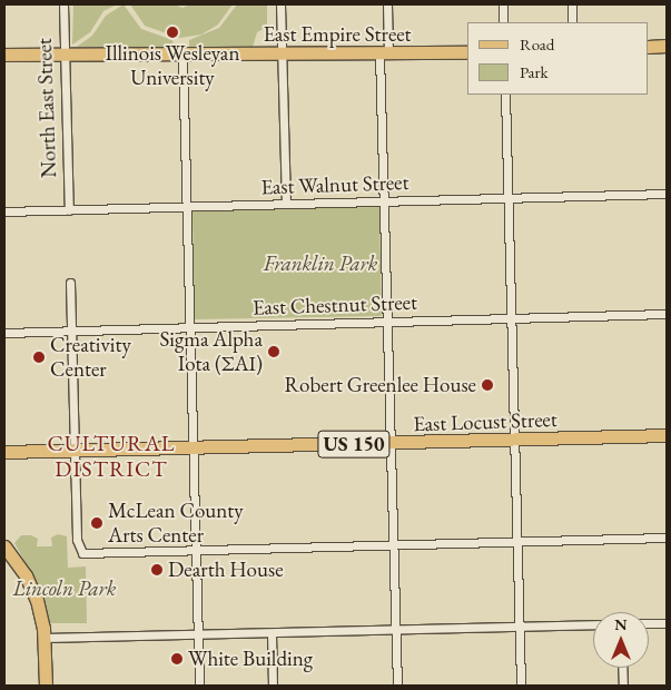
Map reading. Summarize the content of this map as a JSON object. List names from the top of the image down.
{
  "streets": {
    "main road": ["East Empire Street", "East Locust Street", "US 150"],
    "street": ["North East Street", "East Walnut Street", "East Chestnut Street"]
  },
  "crossings": [
    ["East Empire Street", "North East Street"],
    ["North East Street", "East Walnut Street"]
  ],
  "districts": ["CULTURAL DISTRICT"],
  "parks": ["Franklin Park", "Lincoln Park"],
  "places": [
    "Illinois Wesleyan University",
    "Sigma Alpha Iota (ΣΑΙ)",
    "Creativity Center",
    "Robert Greenlee House",
    "McLean County Arts Center",
    "Dearth House",
    "White Building"
  ],
  "legend": ["Road", "Park"],
  "north": "top"
}
